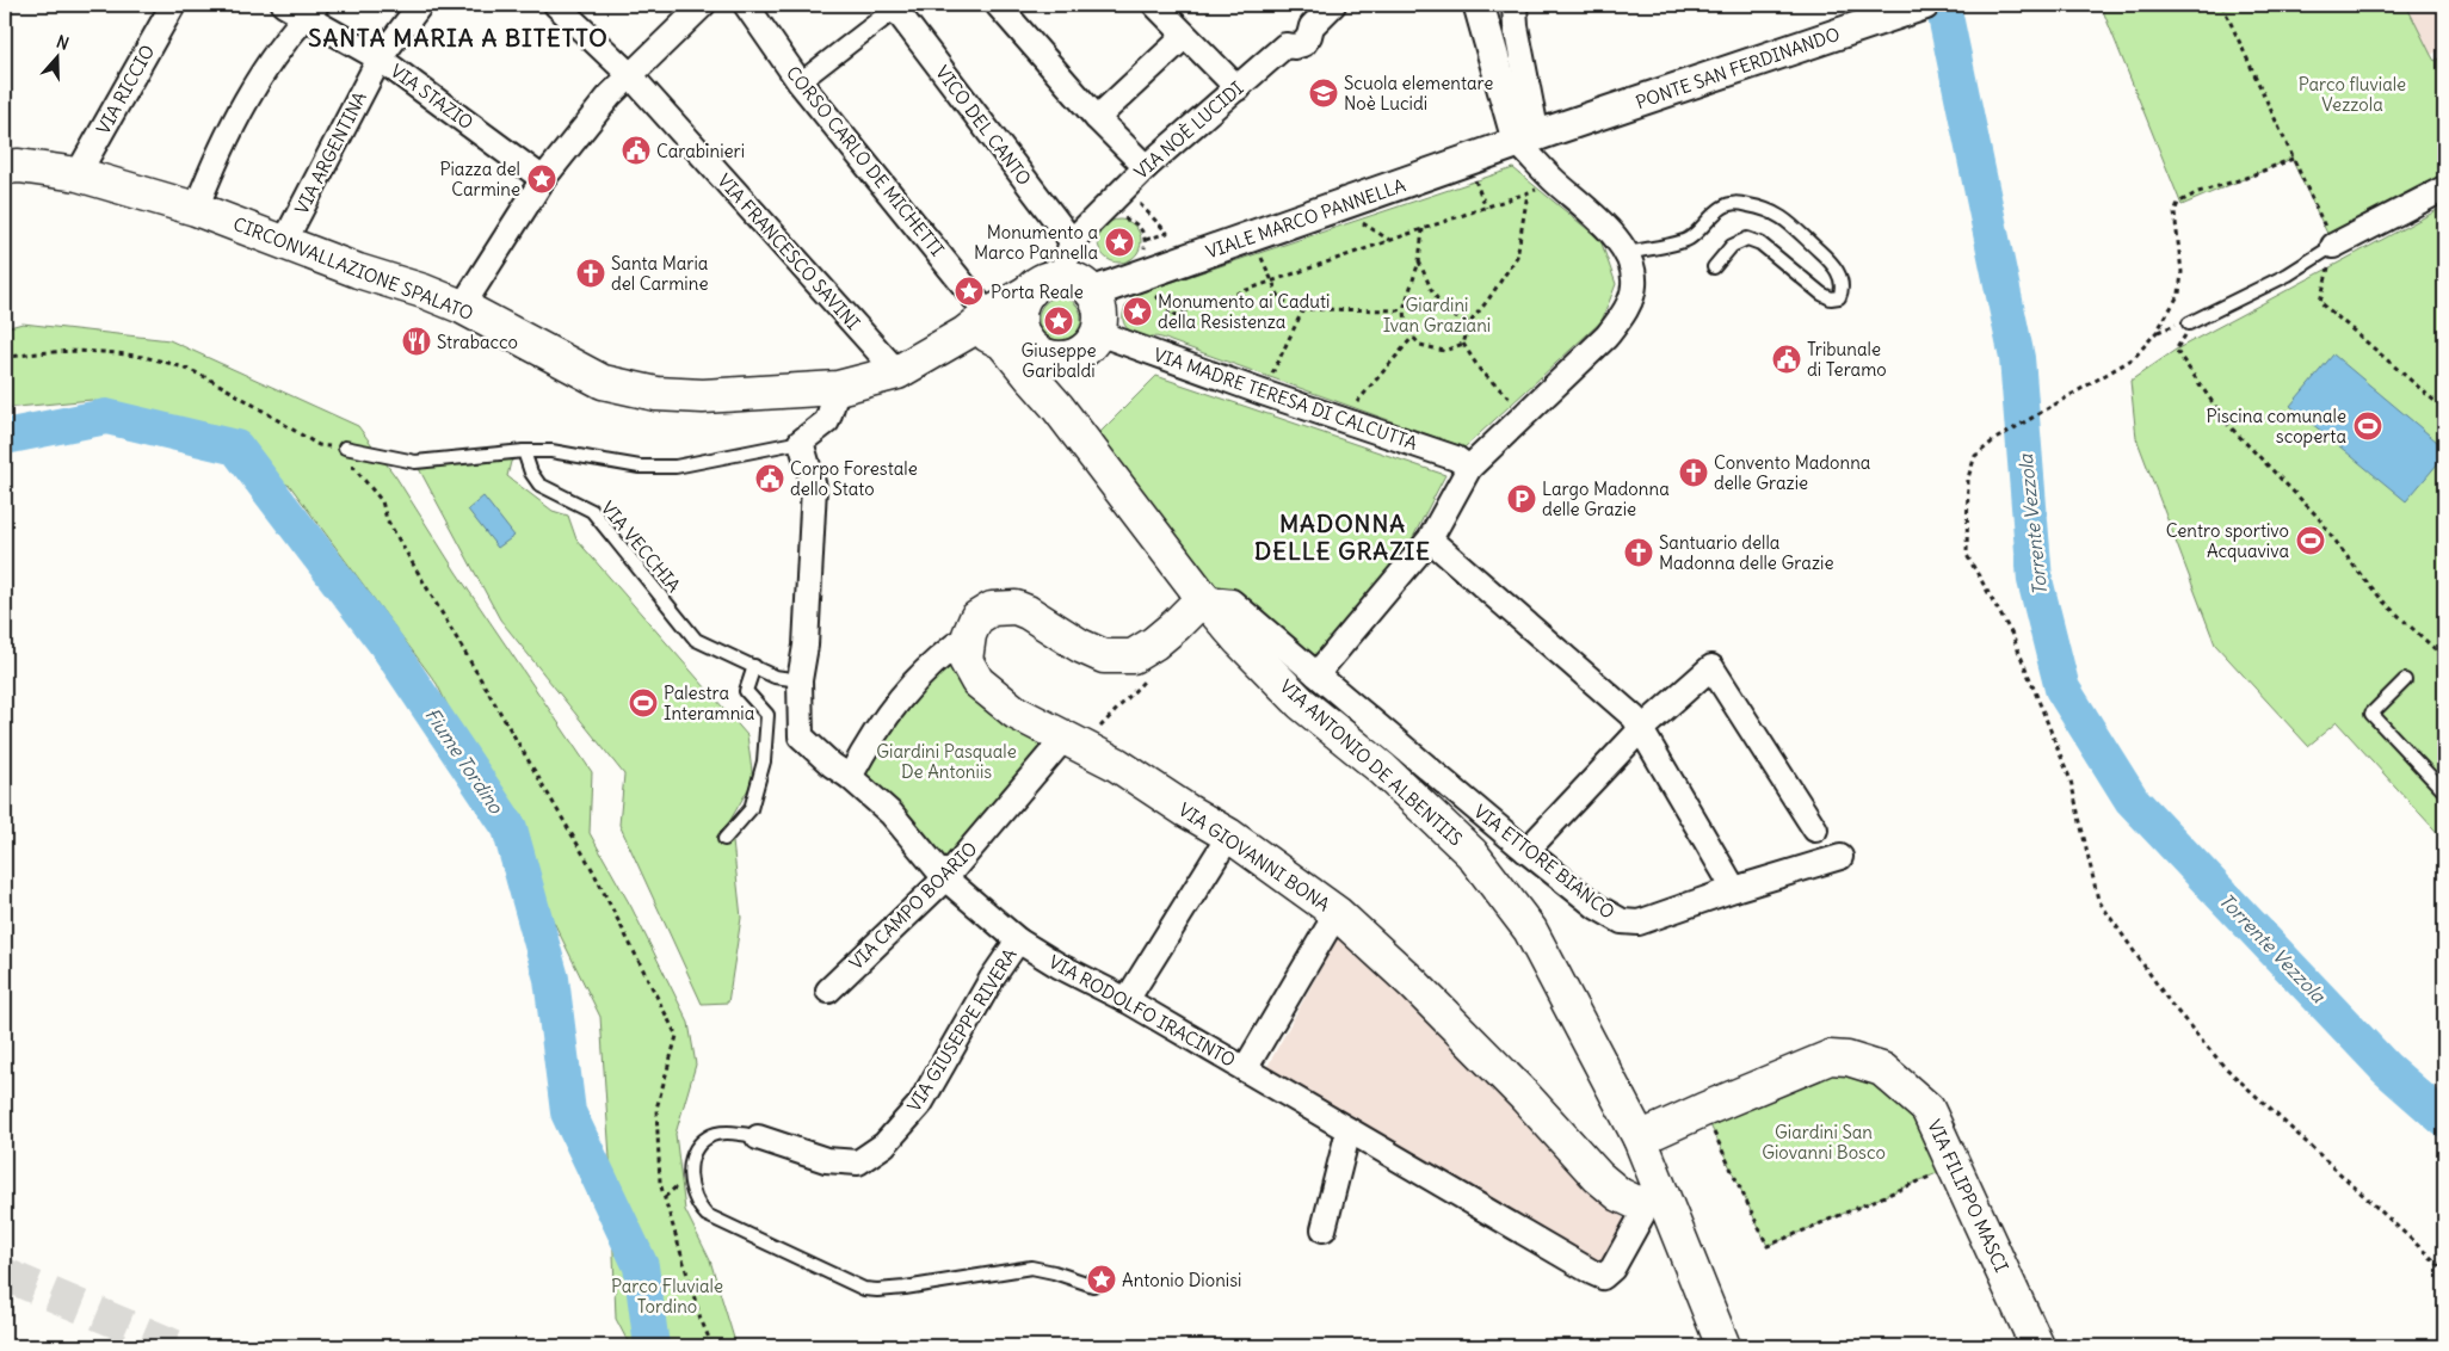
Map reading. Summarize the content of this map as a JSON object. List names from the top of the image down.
{
  "streets": {
    "main road": [
      "CIRCONVALLAZIONE SPALATO",
      "VIA ANTONIO DE ALBENTIIS",
      "VIA GIOVANNI BONA",
      "VIA FILIPPO MASCI"
    ],
    "street": [
      "PONTE SAN FERDINANDO",
      "VIA RICCIO",
      "VIA STAZIO",
      "VICO DEL CANTO",
      "VIA NOÈ LUCIDI",
      "VIA ARGENTINA",
      "CORSO CARLO DE MICHETTI",
      "VIALE MARCO PANNELLA",
      "VIA FRANCESCO SAVINI",
      "VIA MADRE TERESA DI CALCUTTA",
      "VIA ETTORE BIANCO",
      "VIA CAMPO BOARIO",
      "VIA RODOLFO IRACINTO",
      "VIA GIUSEPPE RIVERA"
    ],
    "lane": ["VIA VECCHIA"]
  },
  "crossings": [
    ["PONTE SAN FERDINANDO", "VIALE MARCO PANNELLA"],
    ["VIA RICCIO", "CIRCONVALLAZIONE SPALATO"],
    ["VIA STAZIO", "VIA ARGENTINA"],
    ["VICO DEL CANTO", "VIA NOÈ LUCIDI"],
    ["VIA NOÈ LUCIDI", "VIALE MARCO PANNELLA"],
    ["VIA NOÈ LUCIDI", "CIRCONVALLAZIONE SPALATO"],
    ["VIA NOÈ LUCIDI", "VIA MADRE TERESA DI CALCUTTA"],
    ["VIA ARGENTINA", "CIRCONVALLAZIONE SPALATO"],
    ["CORSO CARLO DE MICHETTI", "CIRCONVALLAZIONE SPALATO"],
    ["CORSO CARLO DE MICHETTI", "VIA ANTONIO DE ALBENTIIS"],
    ["VIALE MARCO PANNELLA", "CIRCONVALLAZIONE SPALATO"],
    ["VIALE MARCO PANNELLA", "VIA MADRE TERESA DI CALCUTTA"],
    ["VIA FRANCESCO SAVINI", "CIRCONVALLAZIONE SPALATO"],
    ["CIRCONVALLAZIONE SPALATO", "VIA MADRE TERESA DI CALCUTTA"],
    ["CIRCONVALLAZIONE SPALATO", "VIA ANTONIO DE ALBENTIIS"],
    ["VIA VECCHIA", "VIA RODOLFO IRACINTO"],
    ["VIA ANTONIO DE ALBENTIIS", "VIA GIOVANNI BONA"],
    ["VIA ANTONIO DE ALBENTIIS", "VIA ETTORE BIANCO"],
    ["VIA ANTONIO DE ALBENTIIS", "VIA RODOLFO IRACINTO"],
    ["VIA ANTONIO DE ALBENTIIS", "VIA FILIPPO MASCI"],
    ["VIA GIOVANNI BONA", "VIA CAMPO BOARIO"],
    ["VIA GIOVANNI BONA", "VIA RODOLFO IRACINTO"],
    ["VIA CAMPO BOARIO", "VIA RODOLFO IRACINTO"],
    ["VIA RODOLFO IRACINTO", "VIA GIUSEPPE RIVERA"]
  ],
  "districts": ["SANTA MARIA A BITETTO", "MADONNA DELLE GRAZIE"],
  "water": ["Torrente Vezzola", "Fiume Tordino"],
  "parks": [
    "Parco fluviale Vezzola",
    "Giardini Ivan Graziani",
    "Giardini Pasquale De Antoniis",
    "Giardini San Giovanni Bosco",
    "Parco Fluviale Tordino"
  ],
  "places": {
    "school or university": ["Scuola elementare Noè Lucidi"],
    "public building": ["Carabinieri", "Tribunale di Teramo", "Corpo Forestale dello Stato"],
    "place": [
      "Piazza del Carmine",
      "Monumento a Marco Pannella",
      "Porta Reale",
      "Monumento ai Caduti della Resistenza",
      "Giuseppe Garibaldi",
      "Antonio Dionisi"
    ],
    "church": ["Santa Maria del Carmine", "Convento Madonna delle Grazie", "Santuario della Madonna delle Grazie"],
    "restaurant": ["Strabacco"],
    "sports": ["Piscina comunale scoperta", "Centro sportivo Acquaviva", "Palestra Interamnia"],
    "parking": ["Largo Madonna delle Grazie"]
  },
  "north": "top"
}
